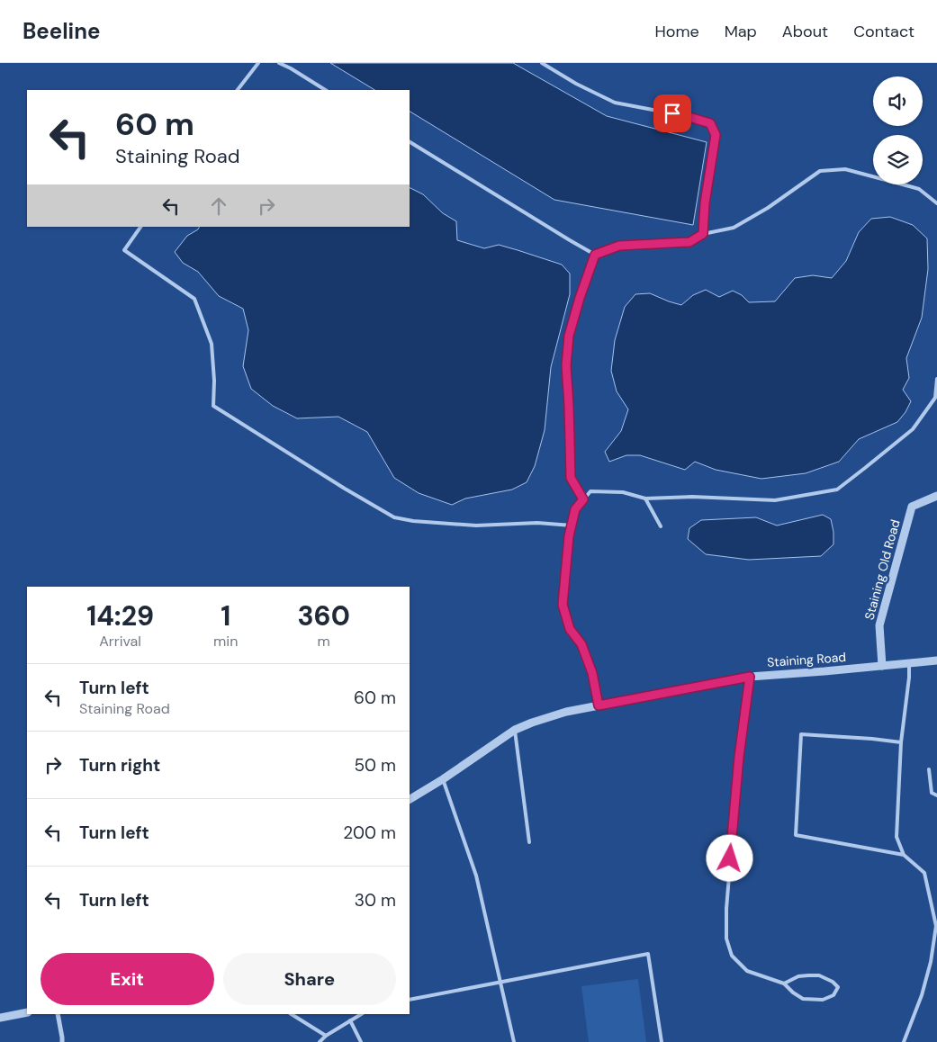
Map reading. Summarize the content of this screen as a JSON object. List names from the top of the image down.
{
  "streets": {
    "street": ["Staining Old Road", "Staining Road"]
  },
  "crossings": [
    ["Staining Old Road", "Staining Road"]
  ],
  "page": {
    "header": "Beeline",
    "nav": [
      "Home",
      "Map",
      "About",
      "Contact"
    ],
    "turn": ["60 m", "Staining Road"],
    "eta": [
      "14:29",
      "Arrival",
      "1",
      "min",
      "360",
      "m"
    ],
    "list": [
      {
        "name": "Turn left",
        "note": "Staining Road",
        "value": "60 m"
      },
      {
        "name": "Turn right",
        "value": "50 m"
      },
      {
        "name": "Turn left",
        "value": "200 m"
      },
      {
        "name": "Turn left",
        "value": "30 m"
      }
    ],
    "buttons": ["Exit", "Share"]
  }
}
